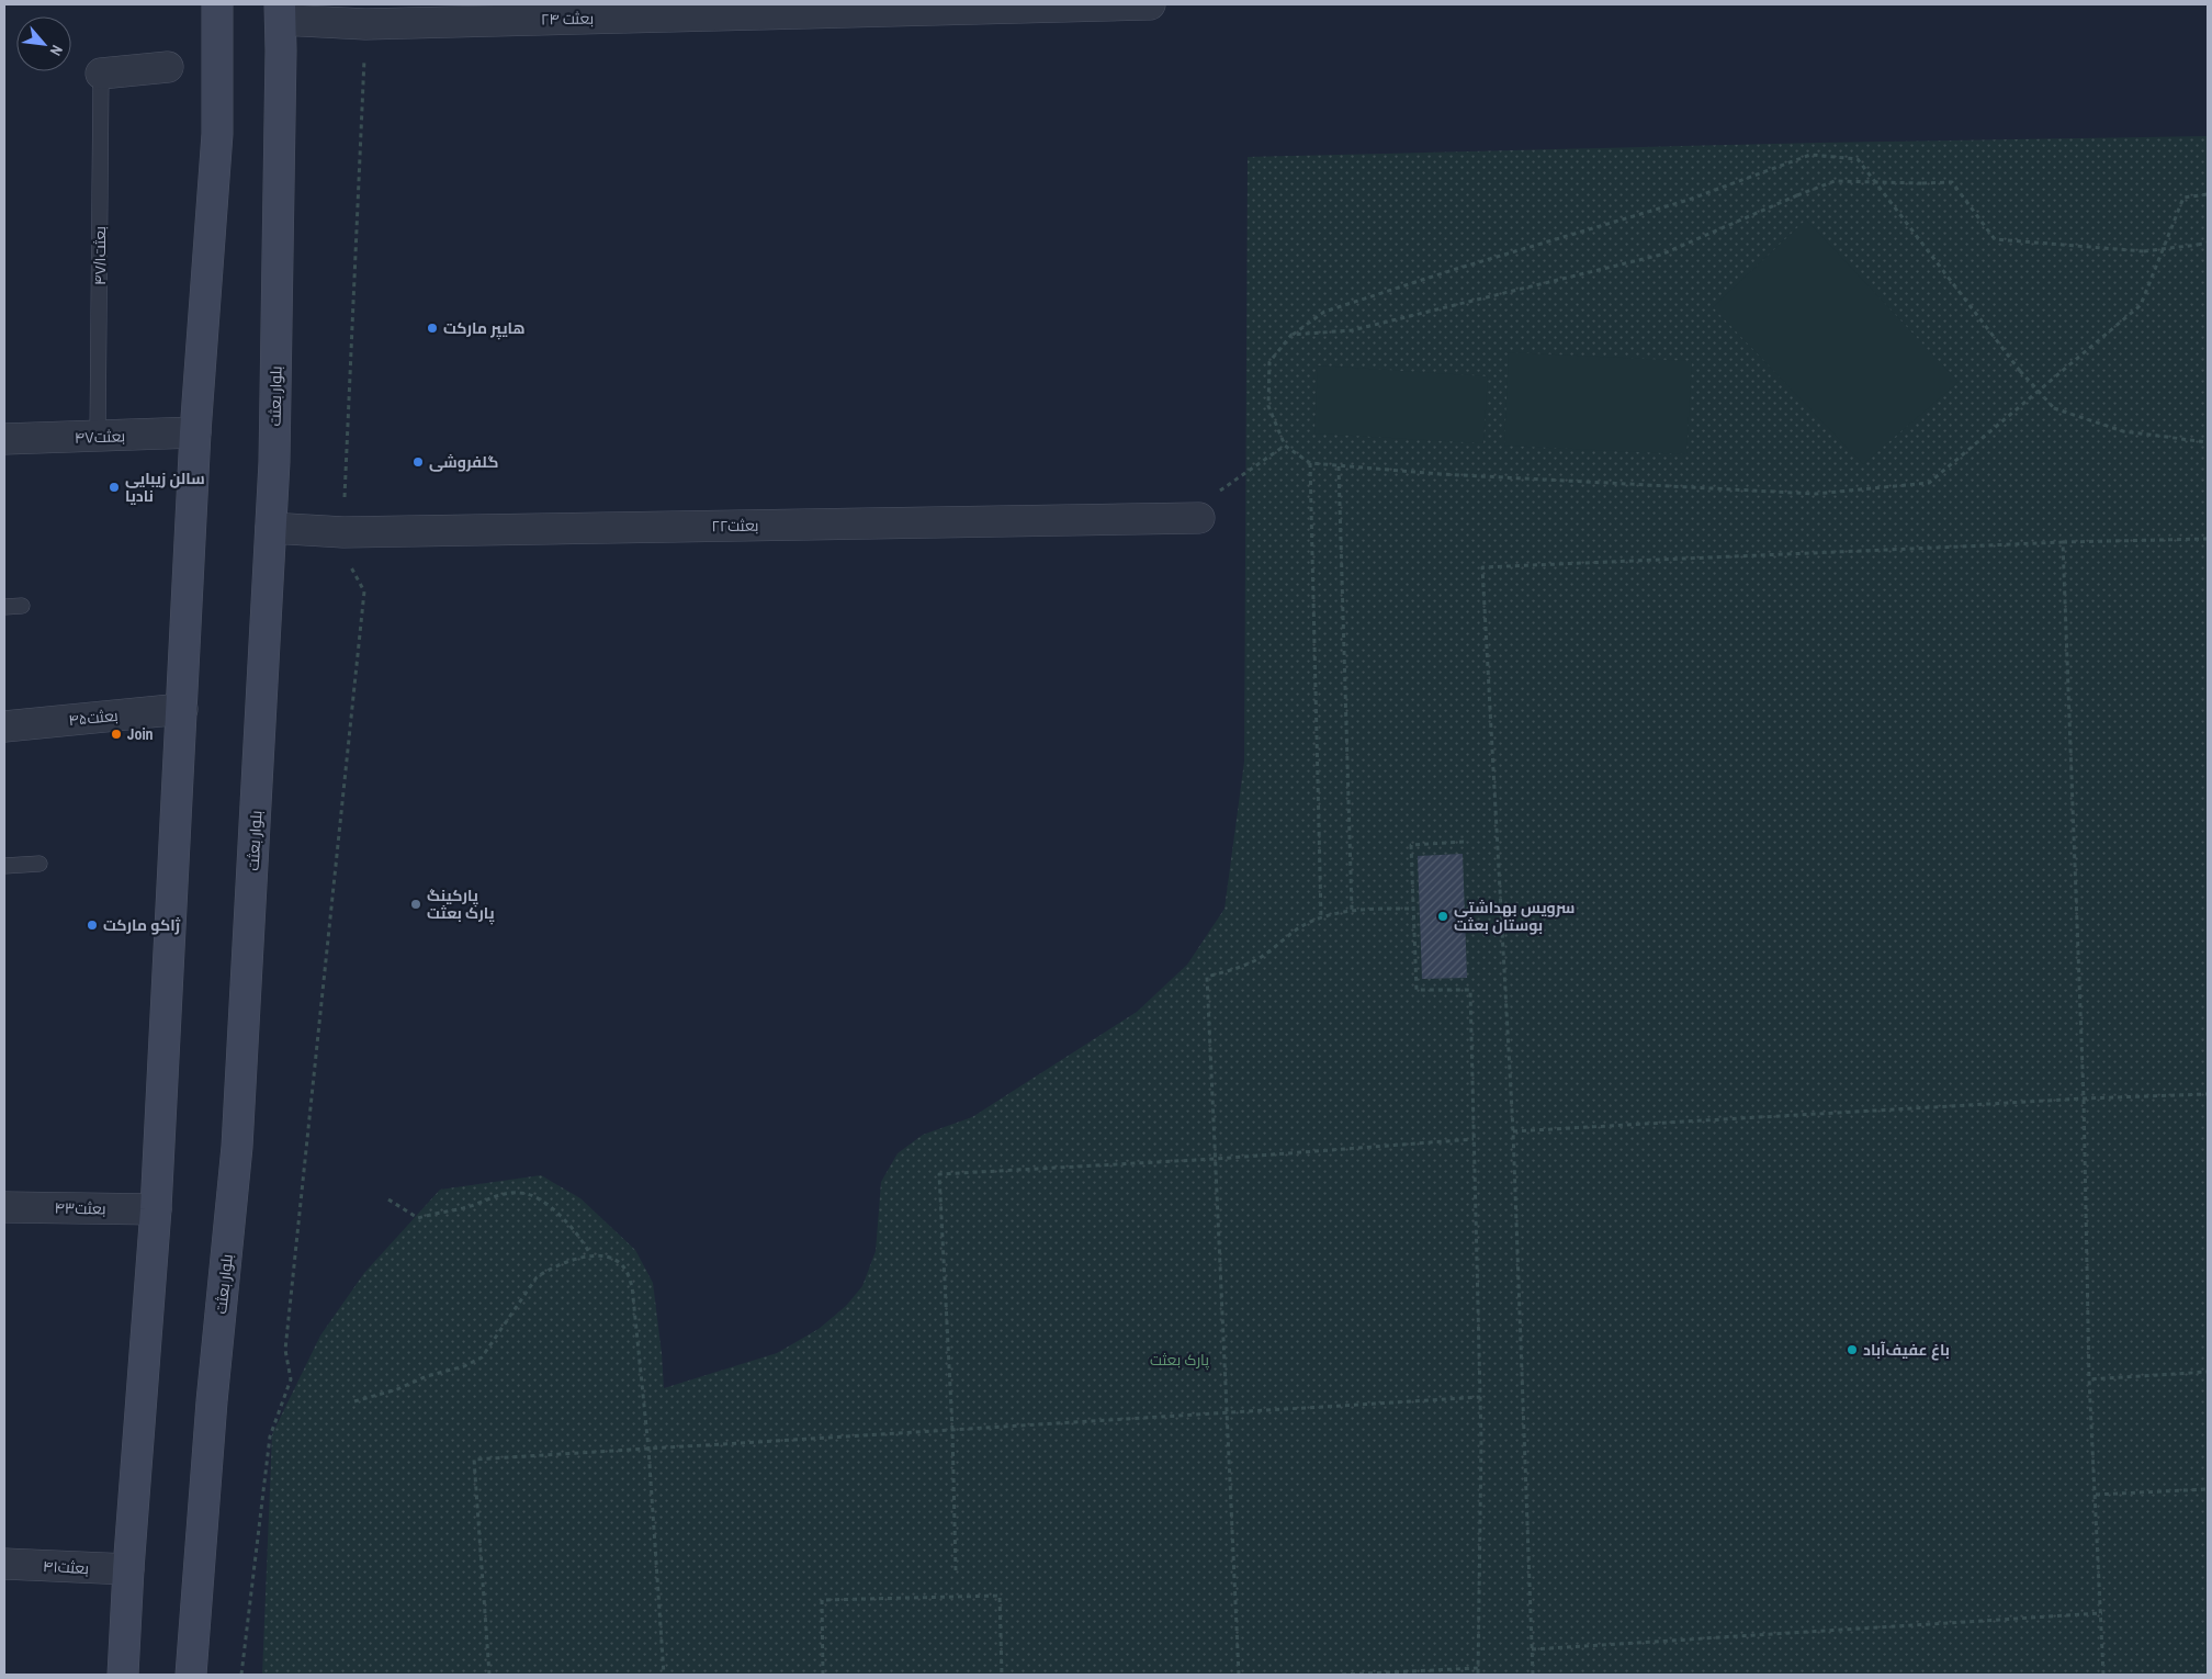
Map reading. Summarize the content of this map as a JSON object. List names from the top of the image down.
{
  "streets": {
    "main road": ["بلوار بعثت"],
    "street": [
      "بعثت ۲۴",
      "بعثت۴۷",
      "بعثت۲۲",
      "بعثت۴۵",
      "بعثت۴۳",
      "بعثت۴۱"
    ],
    "lane": ["بعثت۴۷/۱"]
  },
  "crossings": [
    ["بعثت ۲۴", "بلوار بعثت"],
    ["بعثت۴۷/۱", "بعثت۴۷"],
    ["بلوار بعثت", "بعثت۲۲"]
  ],
  "parks": ["پارک بعثت"],
  "places": [
    "هایپر مارکت",
    "گلفروشی",
    "سالن زیبایی نادیا",
    "Join",
    "پارکینگ پارک بعثت",
    "سرویس بهداشتی بوستان بعثت",
    "ژاکو مارکت",
    "باغ عفیف‌آباد"
  ],
  "north": "bottom right"
}
